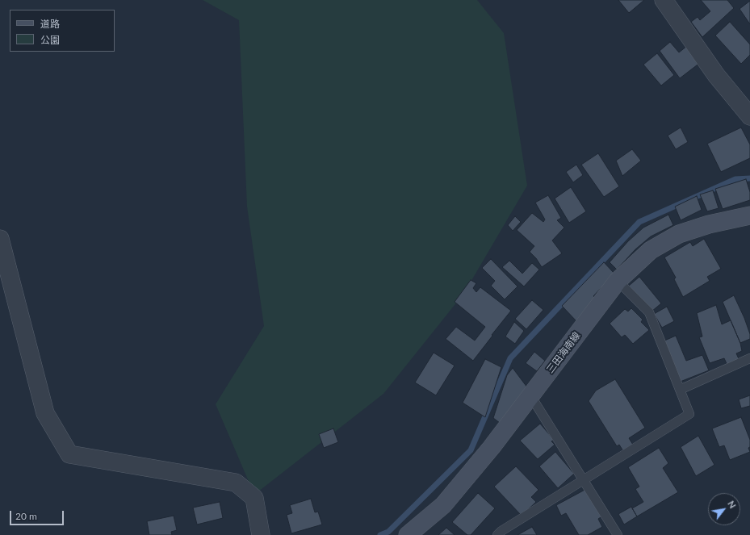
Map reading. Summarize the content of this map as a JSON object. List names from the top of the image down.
{
  "streets": {
    "main road": ["三田海南線"]
  },
  "legend": ["道路", "公園"],
  "scale_bar": "20 m",
  "north": "top right"
}
